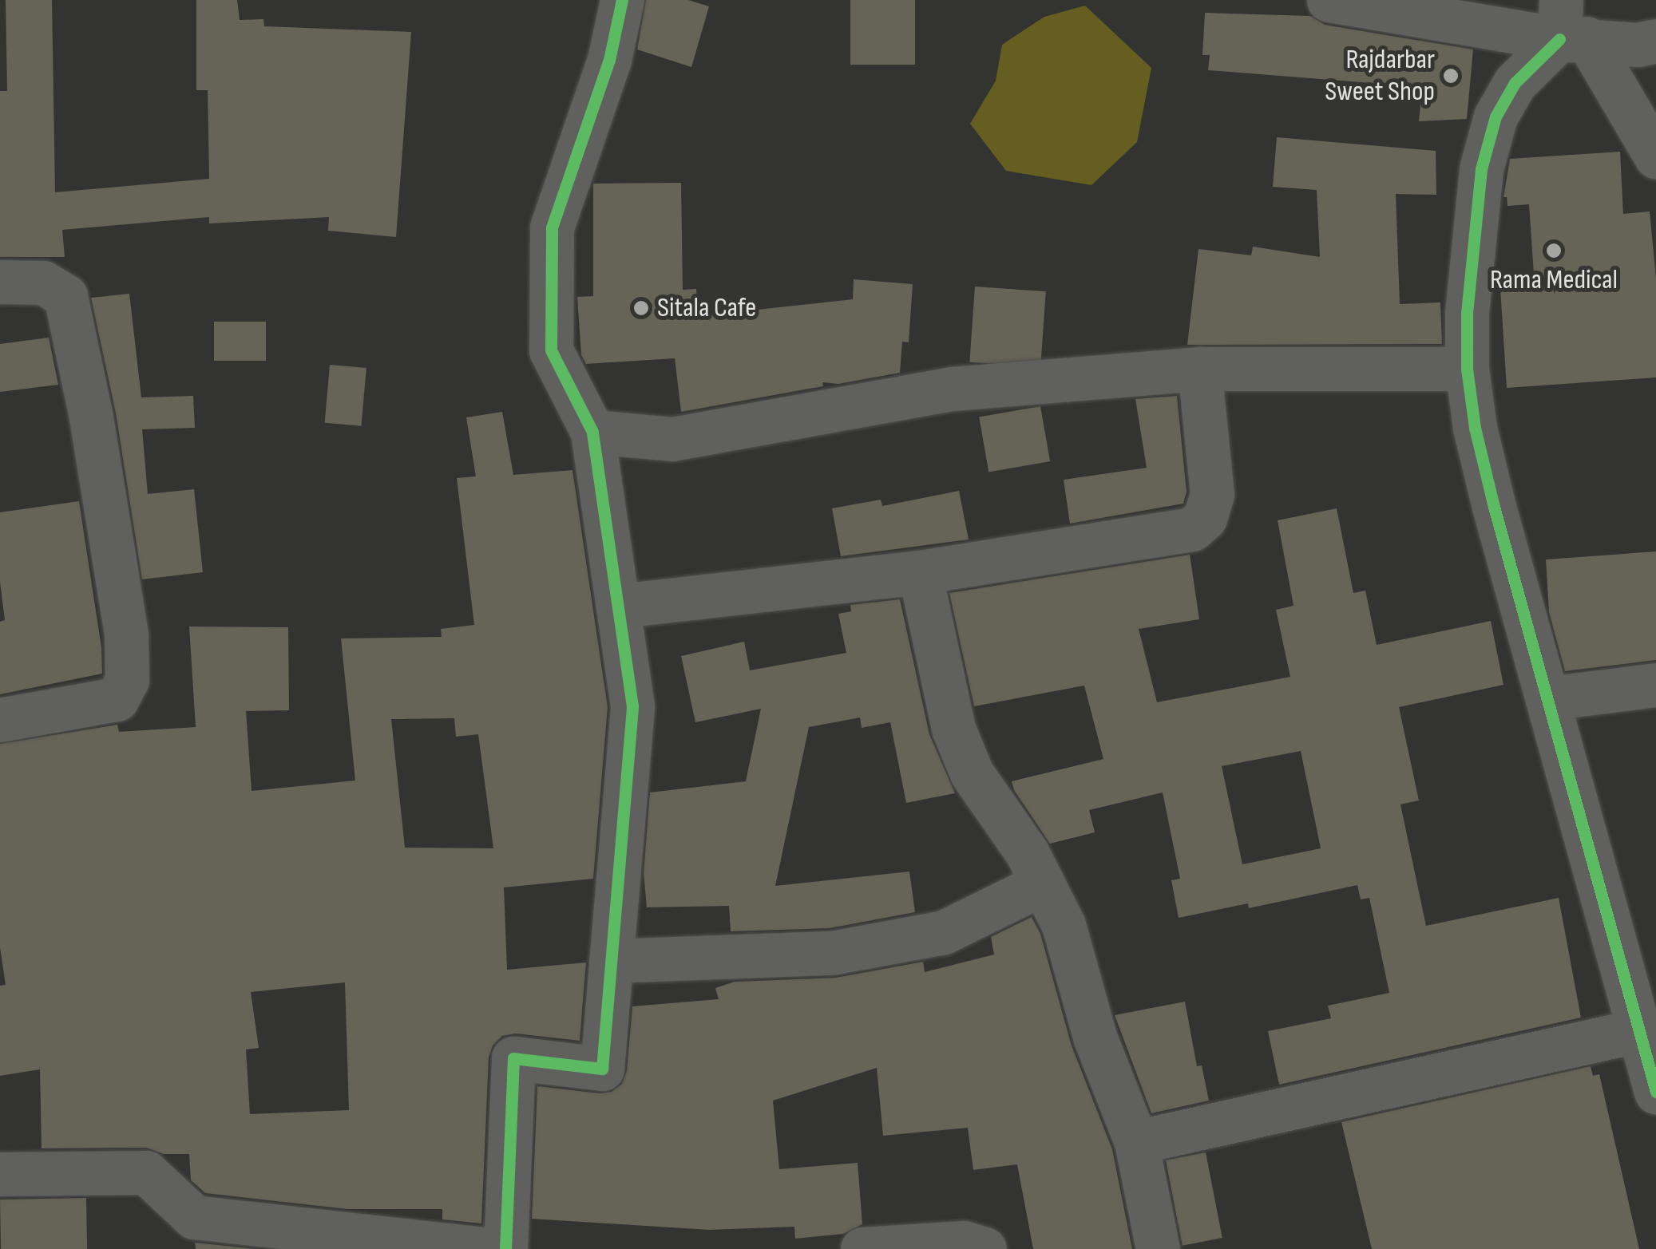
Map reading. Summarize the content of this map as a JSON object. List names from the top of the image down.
{
  "places": ["Rajdarbar Sweet Shop", "Rama Medical", "Sitala Cafe"]
}
